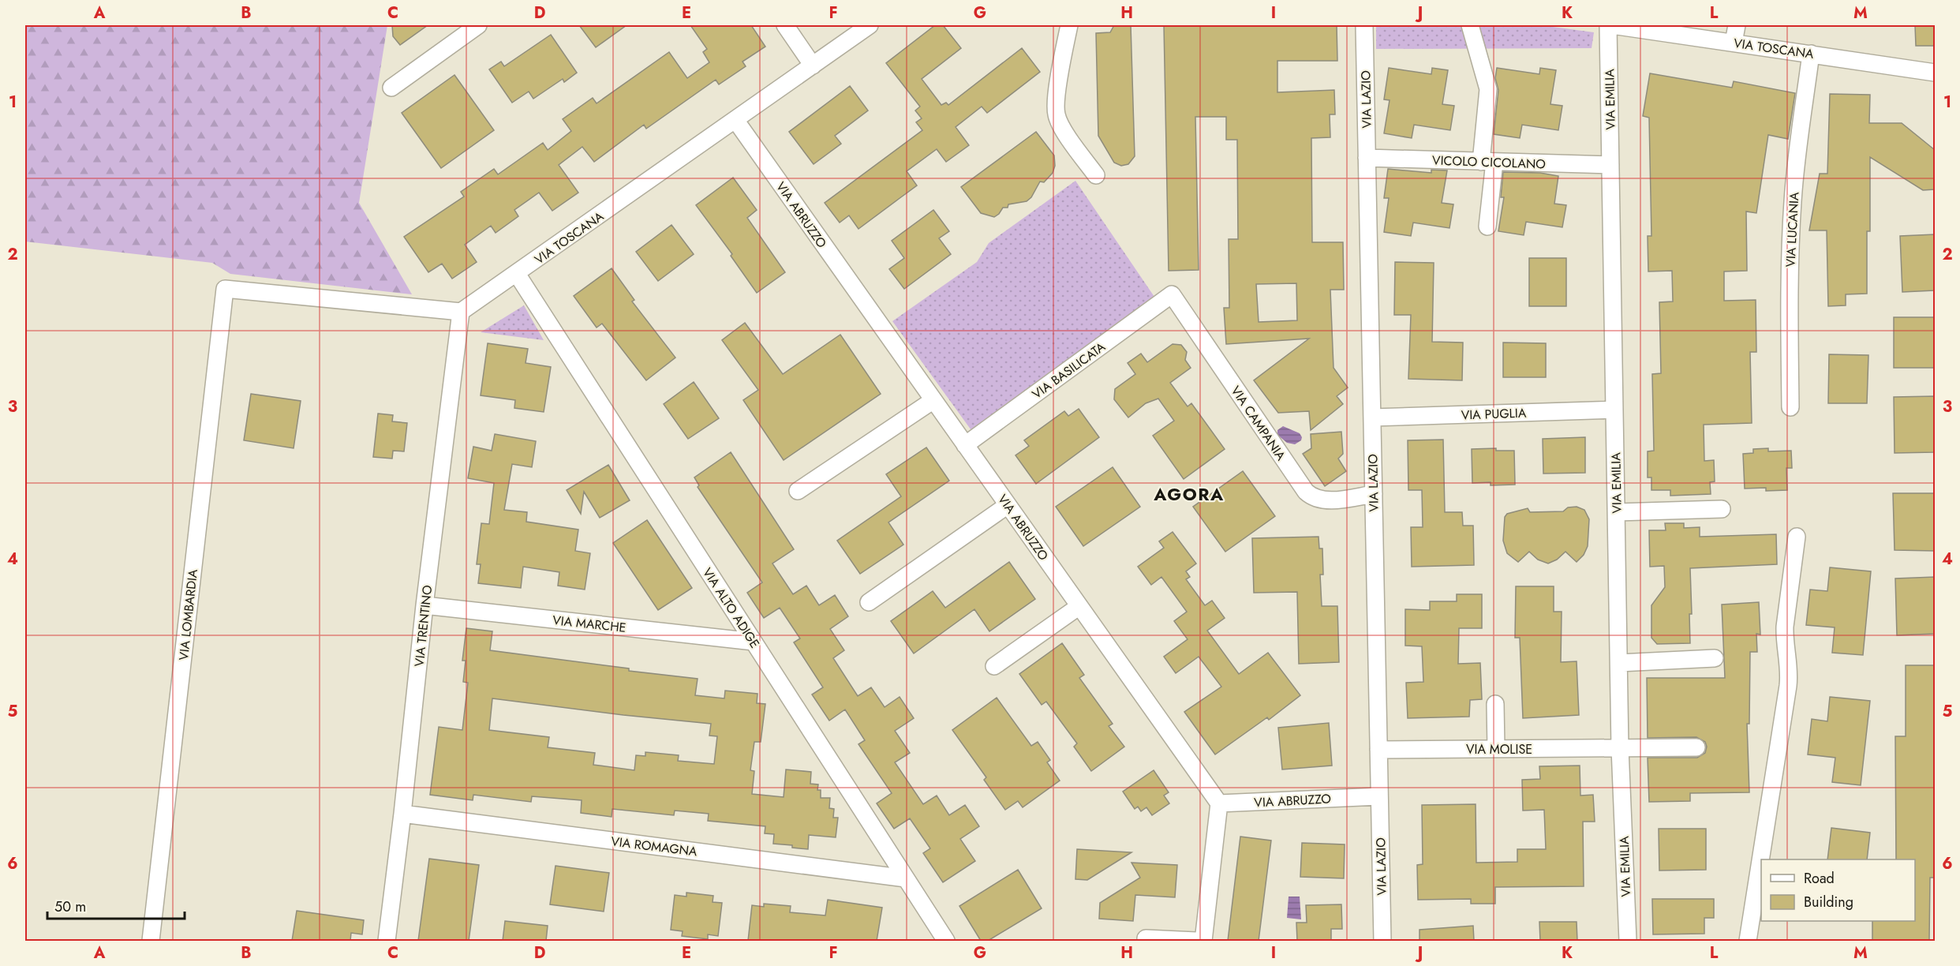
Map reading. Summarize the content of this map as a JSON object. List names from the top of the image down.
{
  "streets": {
    "street": [
      "VIA TOSCANA",
      "VIA LAZIO",
      "VIA EMILIA",
      "VICOLO CICOLANO",
      "VIA ABRUZZO",
      "VIA LUCANIA",
      "VIA BASILICATA",
      "VIA PUGLIA",
      "VIA CAMPANIA",
      "VIA ALTO ADIGE",
      "VIA LOMBARDIA",
      "VIA MARCHE",
      "VIA TRENTINO",
      "VIA MOLISE",
      "VIA ROMAGNA"
    ]
  },
  "crossings": [
    ["VIA TOSCANA", "VIA EMILIA"],
    ["VIA TOSCANA", "VIA ABRUZZO"],
    ["VIA TOSCANA", "VIA LUCANIA"],
    ["VIA TOSCANA", "VIA ALTO ADIGE"],
    ["VIA TOSCANA", "VIA LOMBARDIA"],
    ["VIA TOSCANA", "VIA TRENTINO"],
    ["VIA LAZIO", "VICOLO CICOLANO"],
    ["VIA LAZIO", "VIA ABRUZZO"],
    ["VIA LAZIO", "VIA PUGLIA"],
    ["VIA LAZIO", "VIA CAMPANIA"],
    ["VIA LAZIO", "VIA MOLISE"],
    ["VIA EMILIA", "VICOLO CICOLANO"],
    ["VIA EMILIA", "VIA PUGLIA"],
    ["VIA EMILIA", "VIA MOLISE"],
    ["VIA ABRUZZO", "VIA BASILICATA"],
    ["VIA BASILICATA", "VIA CAMPANIA"],
    ["VIA ALTO ADIGE", "VIA MARCHE"],
    ["VIA ALTO ADIGE", "VIA ROMAGNA"],
    ["VIA LOMBARDIA", "VIA TRENTINO"],
    ["VIA MARCHE", "VIA TRENTINO"],
    ["VIA TRENTINO", "VIA ROMAGNA"]
  ],
  "districts": ["AGORA"],
  "legend": ["Road", "Building"],
  "scale_bar": "50 m",
  "grid": {
    "columns": [
      "A",
      "B",
      "C",
      "D",
      "E",
      "F",
      "G",
      "H",
      "I",
      "J",
      "K",
      "L",
      "M"
    ],
    "rows": [
      "1",
      "2",
      "3",
      "4",
      "5",
      "6"
    ]
  }
}
